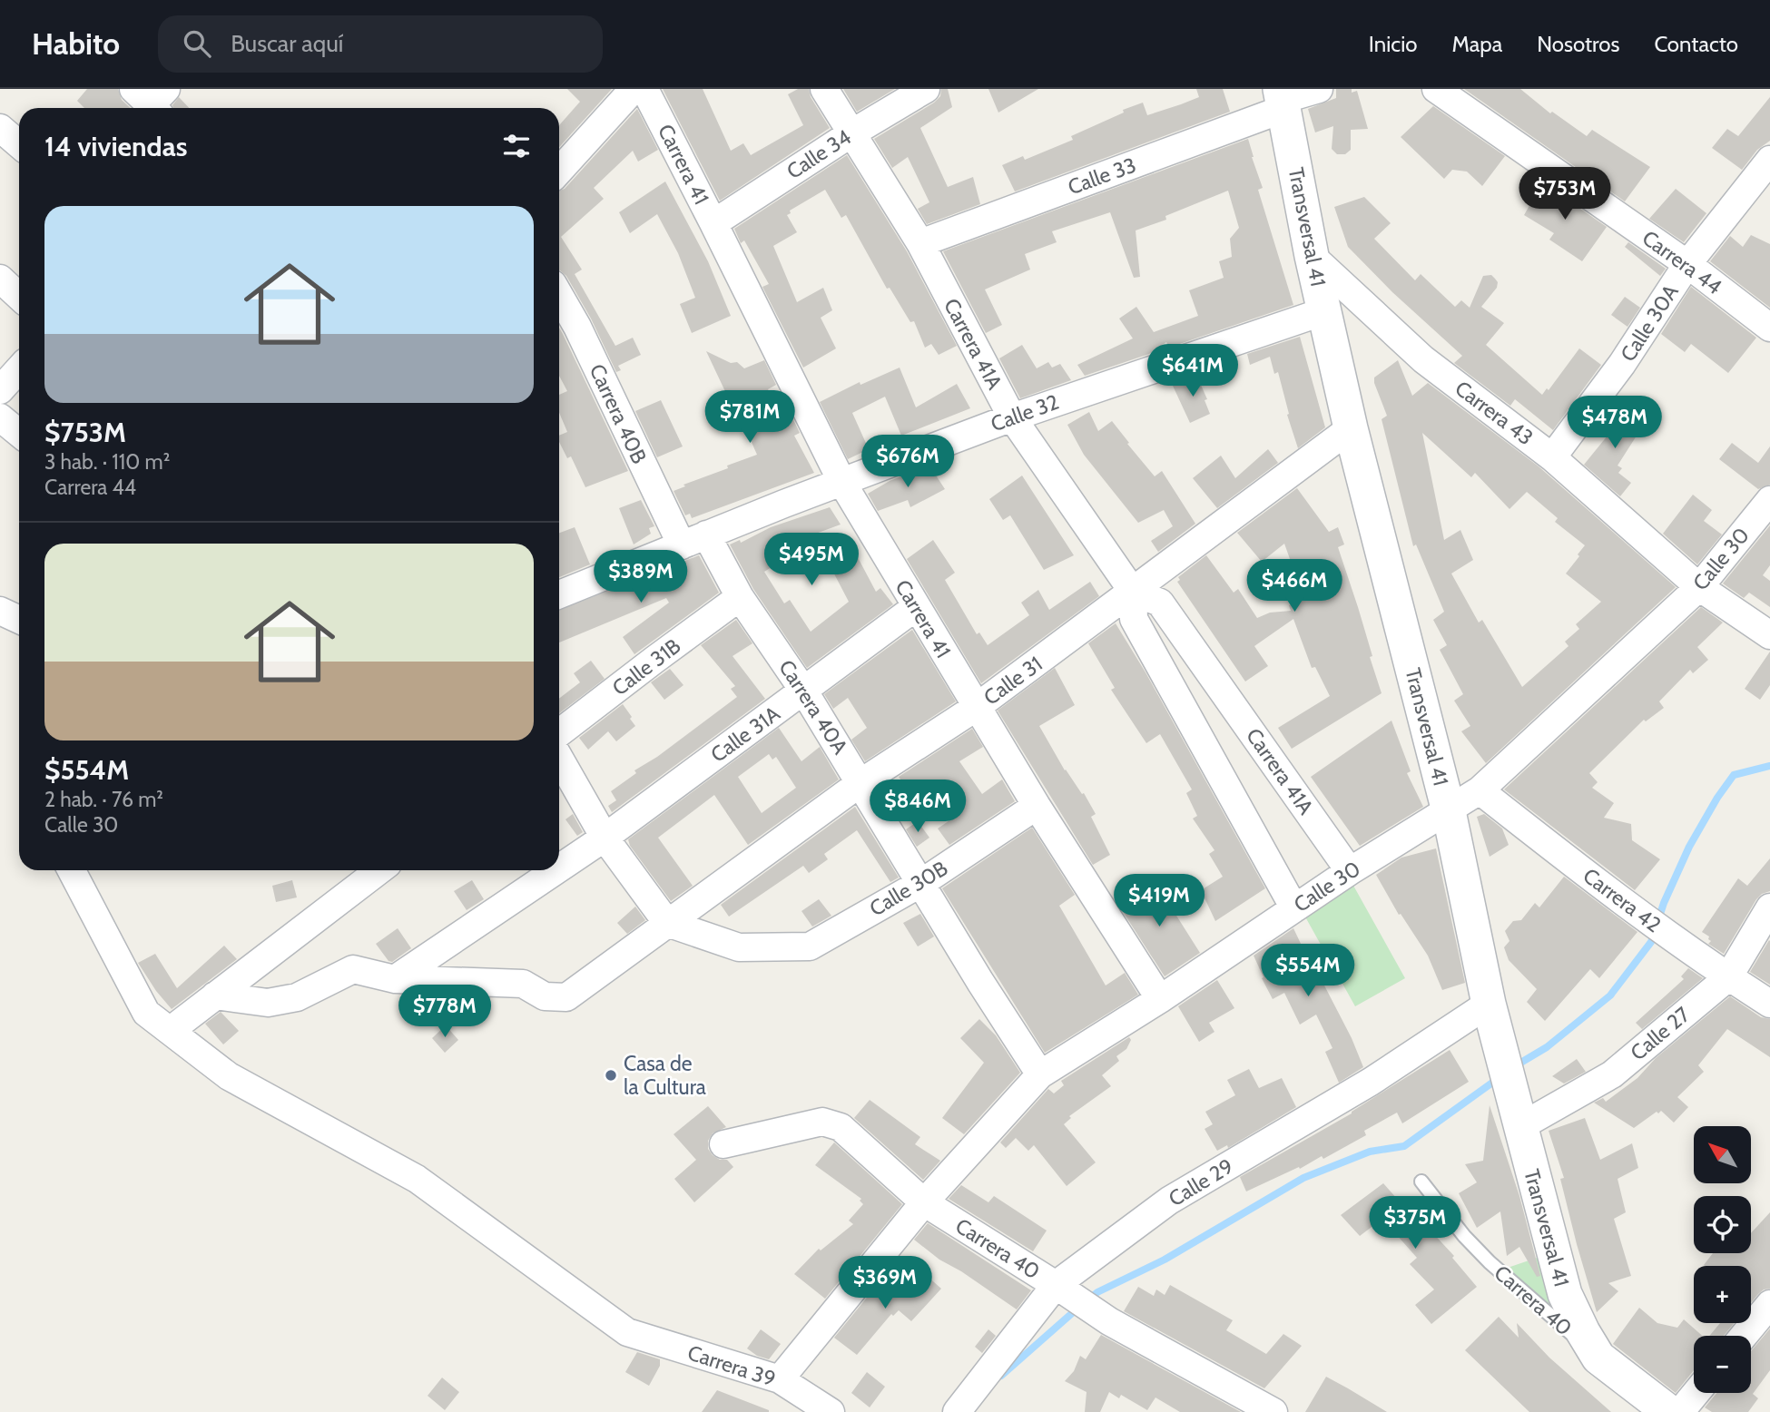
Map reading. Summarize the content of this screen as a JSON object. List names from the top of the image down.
{
  "streets": {
    "street": [
      "Calle 34",
      "Carrera 41",
      "Calle 33",
      "Transversal 41",
      "Carrera 44",
      "Calle 30A",
      "Carrera 41A",
      "Calle 32",
      "Carrera 43",
      "Carrera 40B",
      "Calle 30",
      "Calle 31B",
      "Calle 31",
      "Carrera 40A",
      "Calle 31A",
      "Calle 30B",
      "Carrera 42",
      "Calle 27",
      "Calle 29",
      "Carrera 40",
      "Carrera 39"
    ]
  },
  "crossings": [
    ["Calle 34", "Carrera 41"],
    ["Calle 34", "Carrera 41A"],
    ["Carrera 41", "Calle 32"],
    ["Carrera 41", "Calle 30"],
    ["Carrera 41", "Calle 31"],
    ["Carrera 41", "Calle 31A"],
    ["Carrera 41", "Calle 30B"],
    ["Calle 33", "Transversal 41"],
    ["Calle 33", "Carrera 41A"],
    ["Transversal 41", "Calle 32"],
    ["Transversal 41", "Carrera 43"],
    ["Transversal 41", "Calle 30"],
    ["Transversal 41", "Calle 31"],
    ["Transversal 41", "Calle 27"],
    ["Transversal 41", "Calle 29"],
    ["Transversal 41", "Carrera 40"],
    ["Carrera 44", "Calle 30A"],
    ["Calle 30A", "Carrera 43"],
    ["Carrera 41A", "Calle 32"],
    ["Carrera 41A", "Calle 30"],
    ["Carrera 41A", "Calle 31"],
    ["Calle 32", "Carrera 40B"],
    ["Calle 32", "Carrera 40A"],
    ["Carrera 43", "Calle 30"],
    ["Carrera 40B", "Carrera 40A"],
    ["Calle 30", "Carrera 40A"],
    ["Calle 30", "Carrera 42"],
    ["Calle 30", "Carrera 40"],
    ["Calle 30", "Carrera 39"],
    ["Calle 31B", "Carrera 40A"],
    ["Calle 31", "Carrera 40A"],
    ["Calle 31", "Calle 31A"],
    ["Calle 31", "Calle 30B"],
    ["Carrera 40A", "Calle 31A"],
    ["Carrera 40A", "Calle 30B"],
    ["Carrera 42", "Calle 27"],
    ["Calle 29", "Carrera 40"]
  ],
  "places": ["Casa de la Cultura"],
  "north": "top left",
  "page": {
    "header": "Habito",
    "search": "Buscar aquí",
    "nav": [
      "Inicio",
      "Mapa",
      "Nosotros",
      "Contacto"
    ],
    "heading": "14 viviendas",
    "price": [
      "$753M",
      "$641M",
      "$781M",
      "$478M",
      "$676M",
      "$495M",
      "$389M",
      "$466M",
      "$846M",
      "$419M",
      "$554M",
      "$778M",
      "$375M",
      "$369M"
    ],
    "list": [
      {
        "name": "$753M",
        "note": "3 hab. · 110 m² · Carrera 44"
      },
      {
        "name": "$554M",
        "note": "2 hab. · 76 m² · Calle 30"
      }
    ],
    "map_buttons": ["+", "−"]
  }
}
